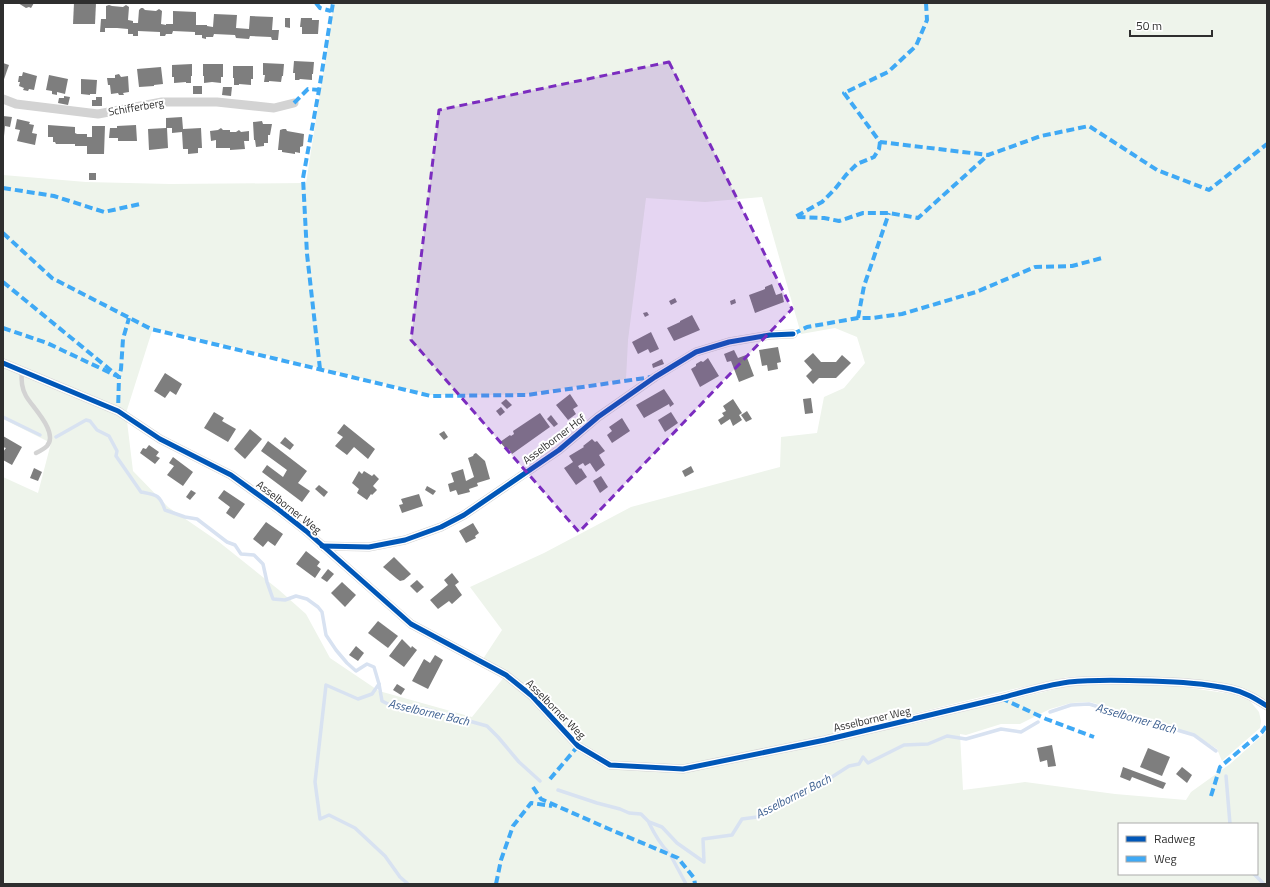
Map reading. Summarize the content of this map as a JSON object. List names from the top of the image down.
{
  "streets": {
    "street": ["Schifferberg", "Asselborner Hof", "Asselborner Weg"]
  },
  "crossings": [
    ["Asselborner Hof", "Asselborner Weg"]
  ],
  "water": ["Asselborner Bach"],
  "legend": ["Radweg", "Weg"],
  "scale_bar": "50 m"
}
